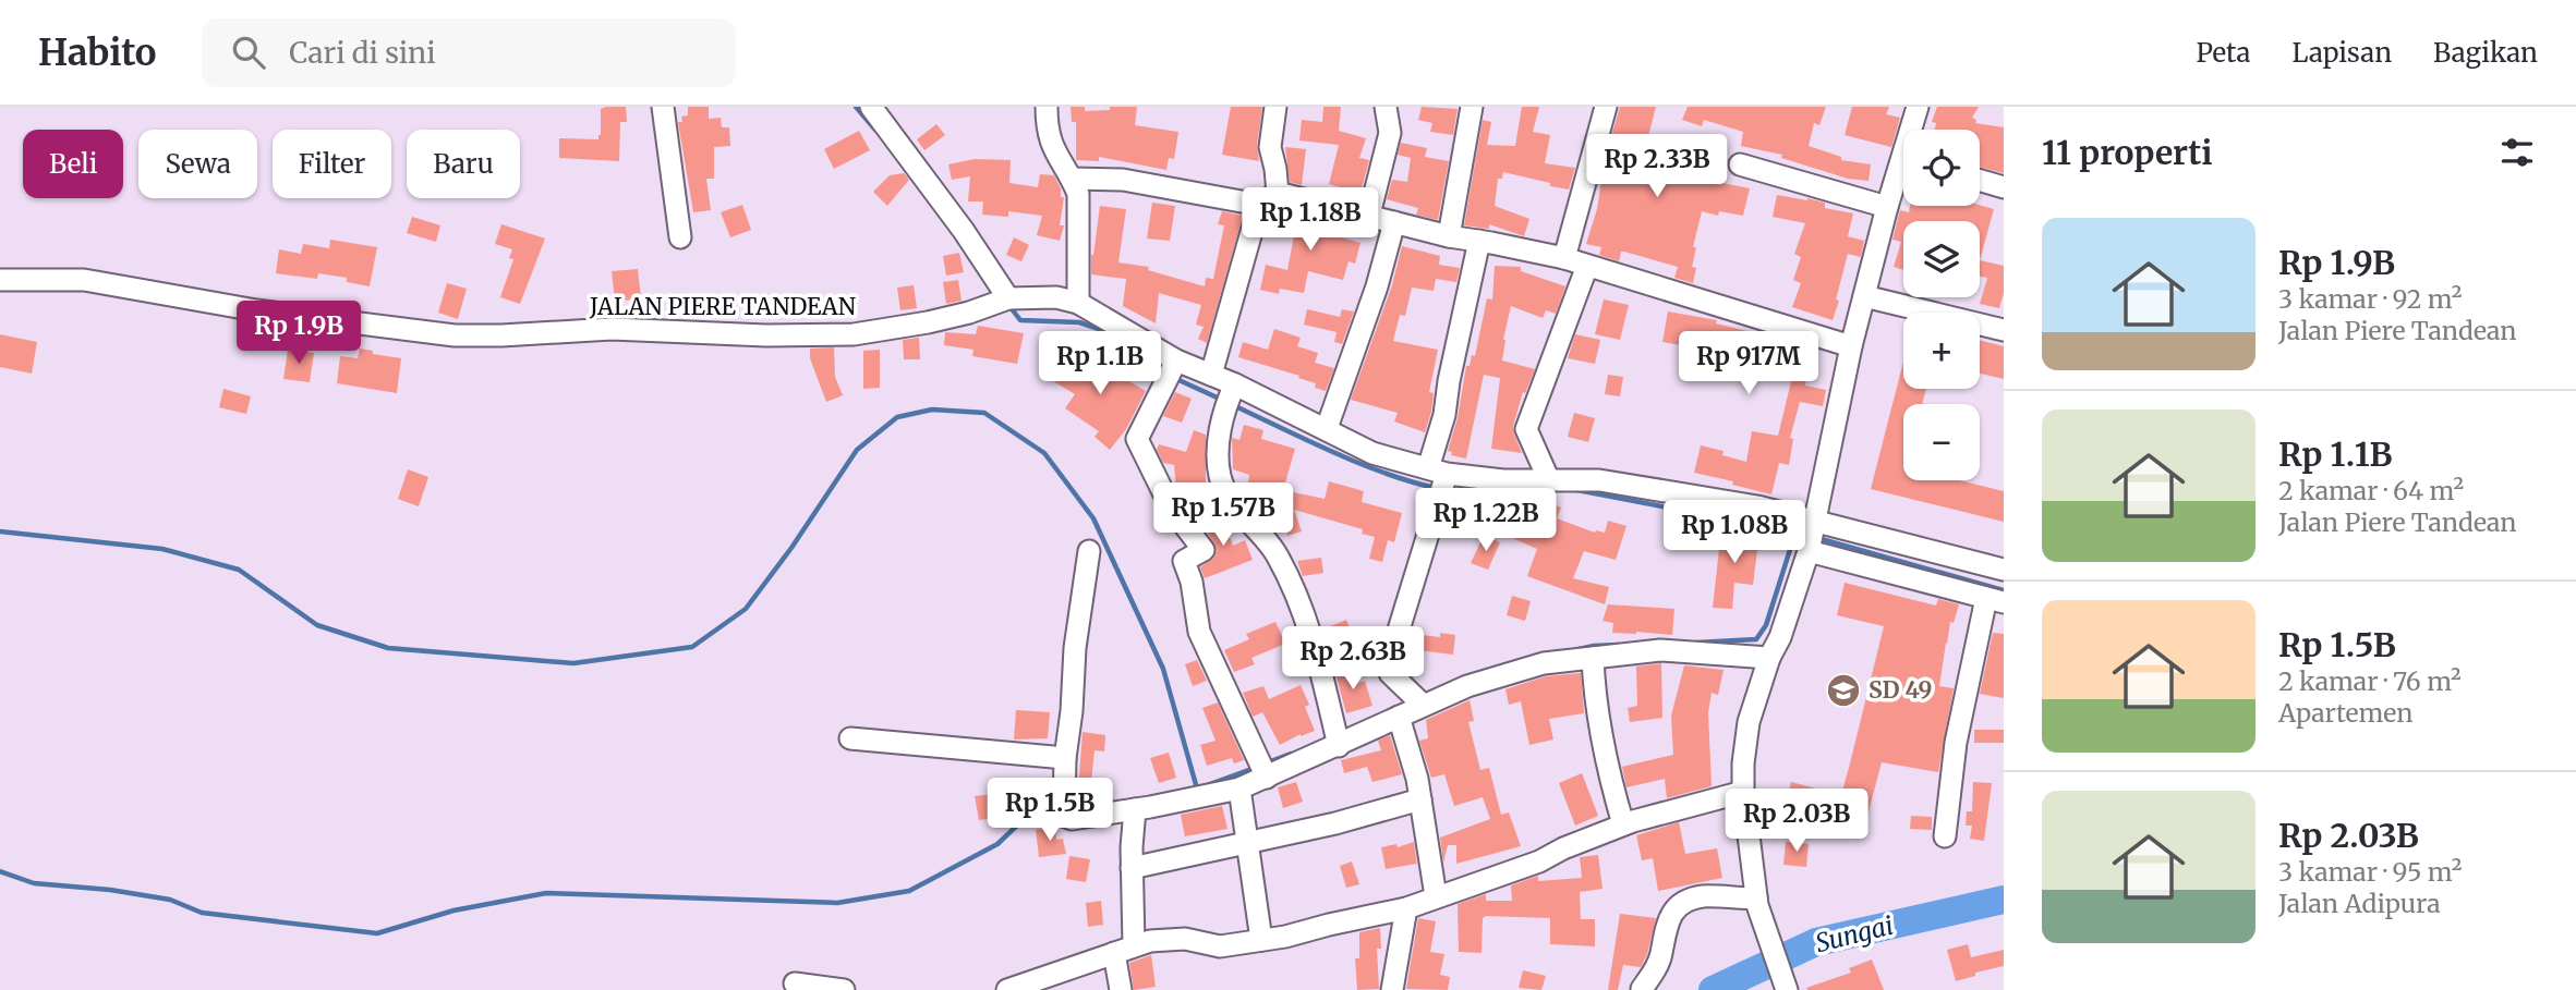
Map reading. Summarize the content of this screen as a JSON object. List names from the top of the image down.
{
  "streets": {
    "street": ["JALAN PIERE TANDEAN"]
  },
  "water": ["Sungai"],
  "places": {
    "school or university": ["SD 49"]
  },
  "page": {
    "header": "Habito",
    "search": "Cari di sini",
    "nav": ["Peta", "Lapisan", "Bagikan"],
    "heading": "11 properti",
    "map_buttons": ["+", "−"],
    "chip": [
      "Beli",
      "Sewa",
      "Filter",
      "Baru"
    ],
    "price": [
      "Rp 2.33B",
      "Rp 1.18B",
      "Rp 1.9B",
      "Rp 1.1B",
      "Rp 917M",
      "Rp 1.57B",
      "Rp 1.22B",
      "Rp 1.08B",
      "Rp 2.63B",
      "Rp 1.5B",
      "Rp 2.03B"
    ],
    "list": [
      {
        "name": "Rp 1.9B",
        "note": "3 kamar · 92 m² · Jalan Piere Tandean"
      },
      {
        "name": "Rp 1.1B",
        "note": "2 kamar · 64 m² · Jalan Piere Tandean"
      },
      {
        "name": "Rp 1.5B",
        "note": "2 kamar · 76 m² · Apartemen"
      },
      {
        "name": "Rp 2.03B",
        "note": "3 kamar · 95 m² · Jalan Adipura"
      }
    ]
  }
}
